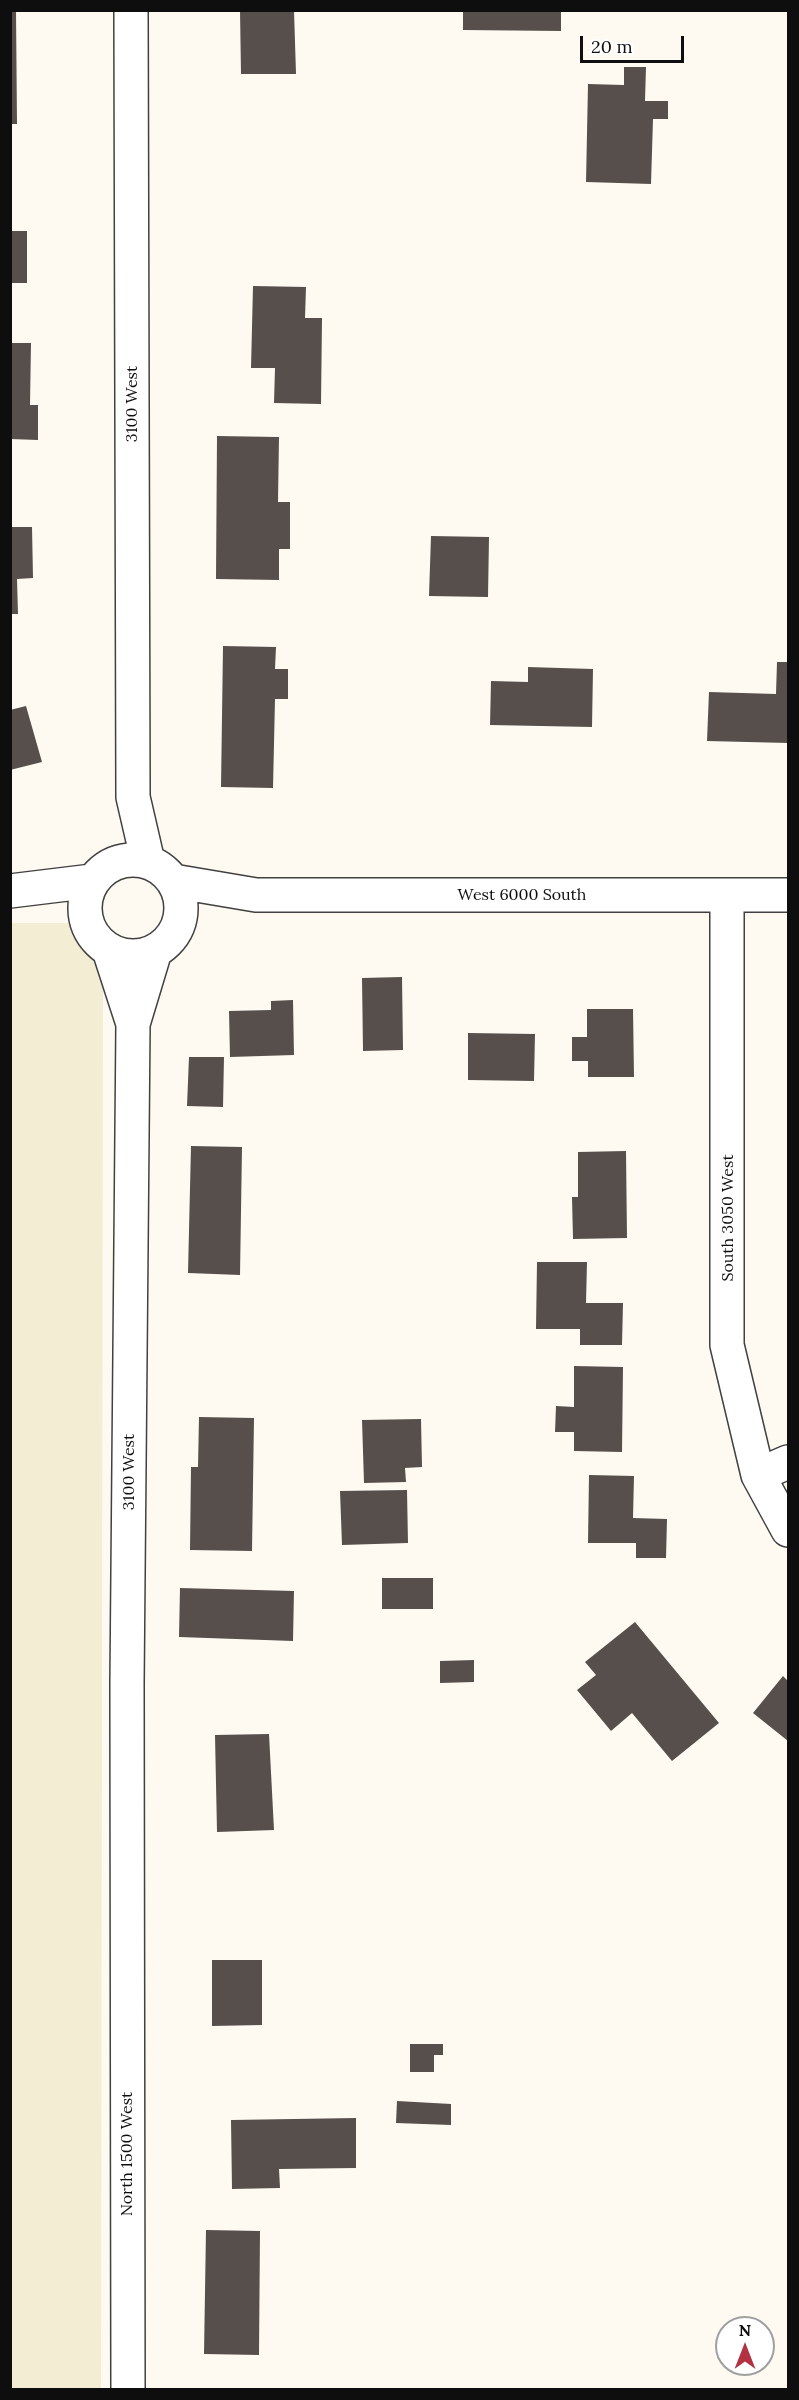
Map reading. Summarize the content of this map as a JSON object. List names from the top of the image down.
{
  "streets": {
    "street": [
      "3100 West",
      "West 6000 South",
      "South 3050 West",
      "North 1500 West"
    ]
  },
  "crossings": [
    ["3100 West", "West 6000 South"],
    ["3100 West", "North 1500 West"],
    ["West 6000 South", "South 3050 West"]
  ],
  "scale_bar": "20 m",
  "north": "top"
}
